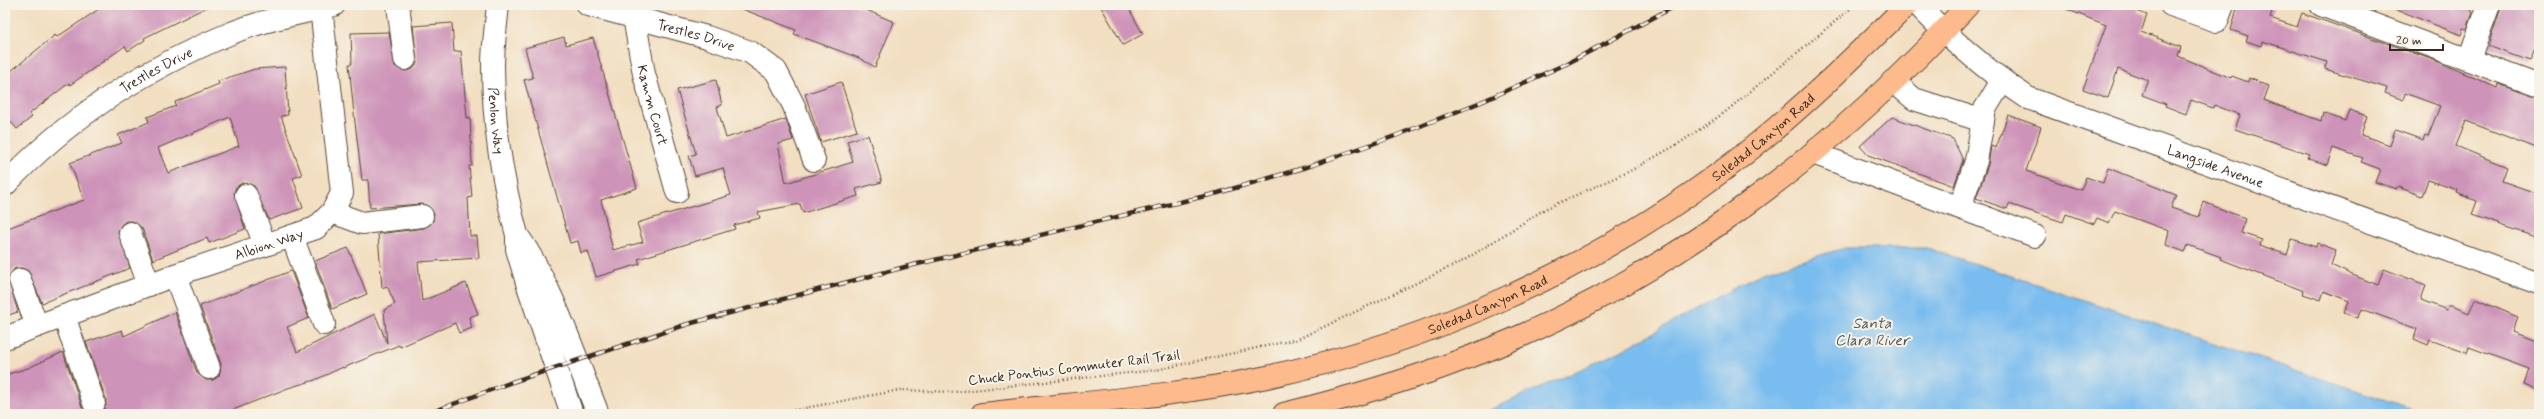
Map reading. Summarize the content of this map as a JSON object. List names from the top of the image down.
{
  "streets": {
    "main road": ["Soledad Canyon Road"],
    "street": [
      "Trestles Drive",
      "Kamm Court",
      "Penlon Way",
      "Langside Avenue",
      "Albion Way"
    ],
    "path": ["Chuck Pontius Commuter Rail Trail"]
  },
  "crossings": [
    ["Trestles Drive", "Kamm Court"],
    ["Trestles Drive", "Albion Way"]
  ],
  "water": ["Santa Clara River"],
  "scale_bar": "20 m"
}
